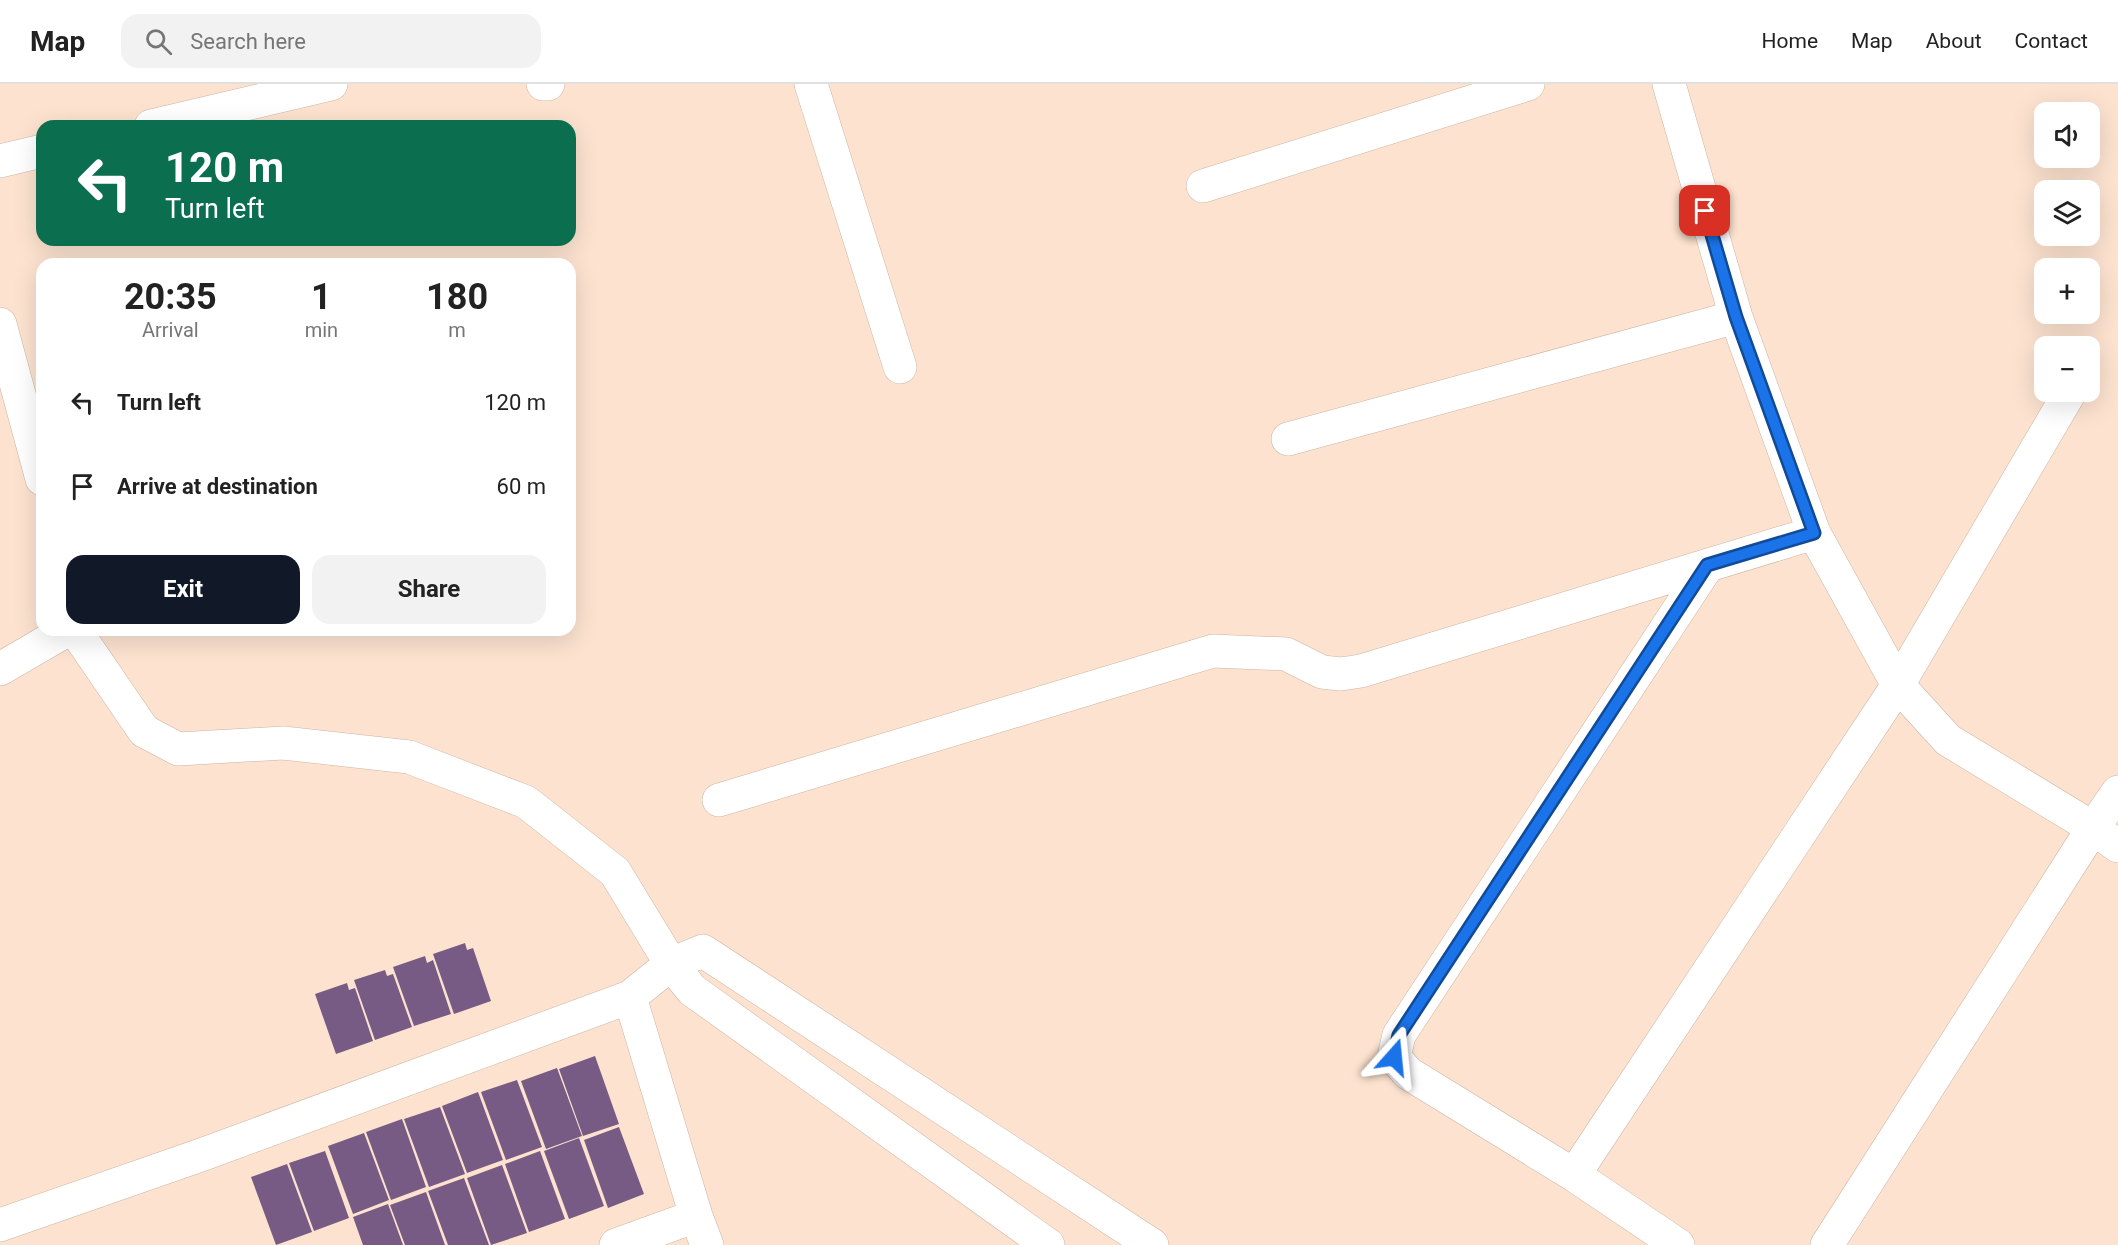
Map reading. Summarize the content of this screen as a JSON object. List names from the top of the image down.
{
  "page": {
    "header": "Map",
    "search": "Search here",
    "nav": [
      "Home",
      "Map",
      "About",
      "Contact"
    ],
    "map_buttons": ["+", "−"],
    "turn": ["120 m", "Turn left"],
    "eta": [
      "20:35",
      "Arrival",
      "1",
      "min",
      "180",
      "m"
    ],
    "list": [
      {
        "name": "Turn left",
        "value": "120 m"
      },
      {
        "name": "Arrive at destination",
        "value": "60 m"
      }
    ],
    "buttons": ["Exit", "Share"]
  }
}
